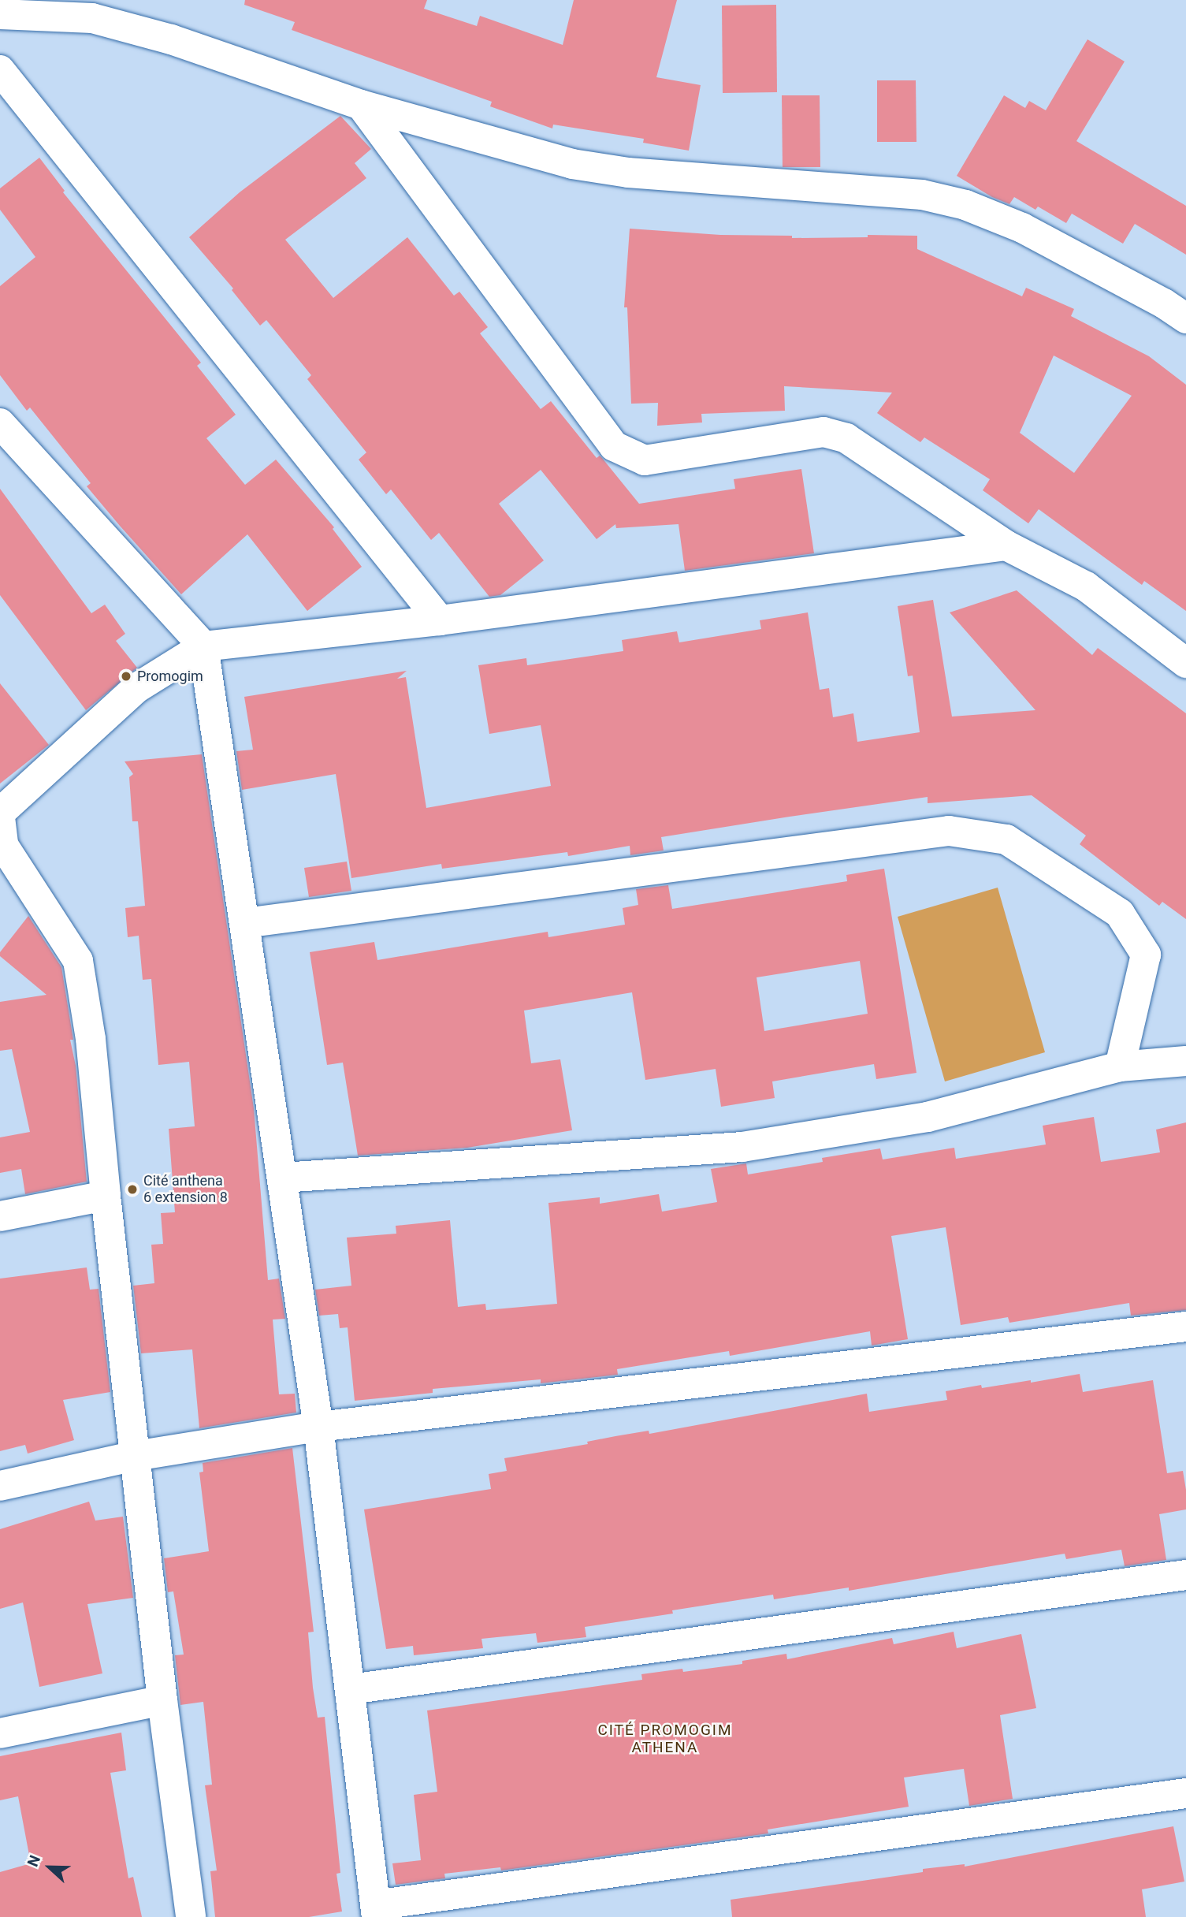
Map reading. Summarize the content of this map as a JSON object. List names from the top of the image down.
{
  "districts": ["CITÉ PROMOGIM ATHENA"],
  "places": ["Promogim", "Cité anthena 6 extension 8"],
  "north": "left"
}
